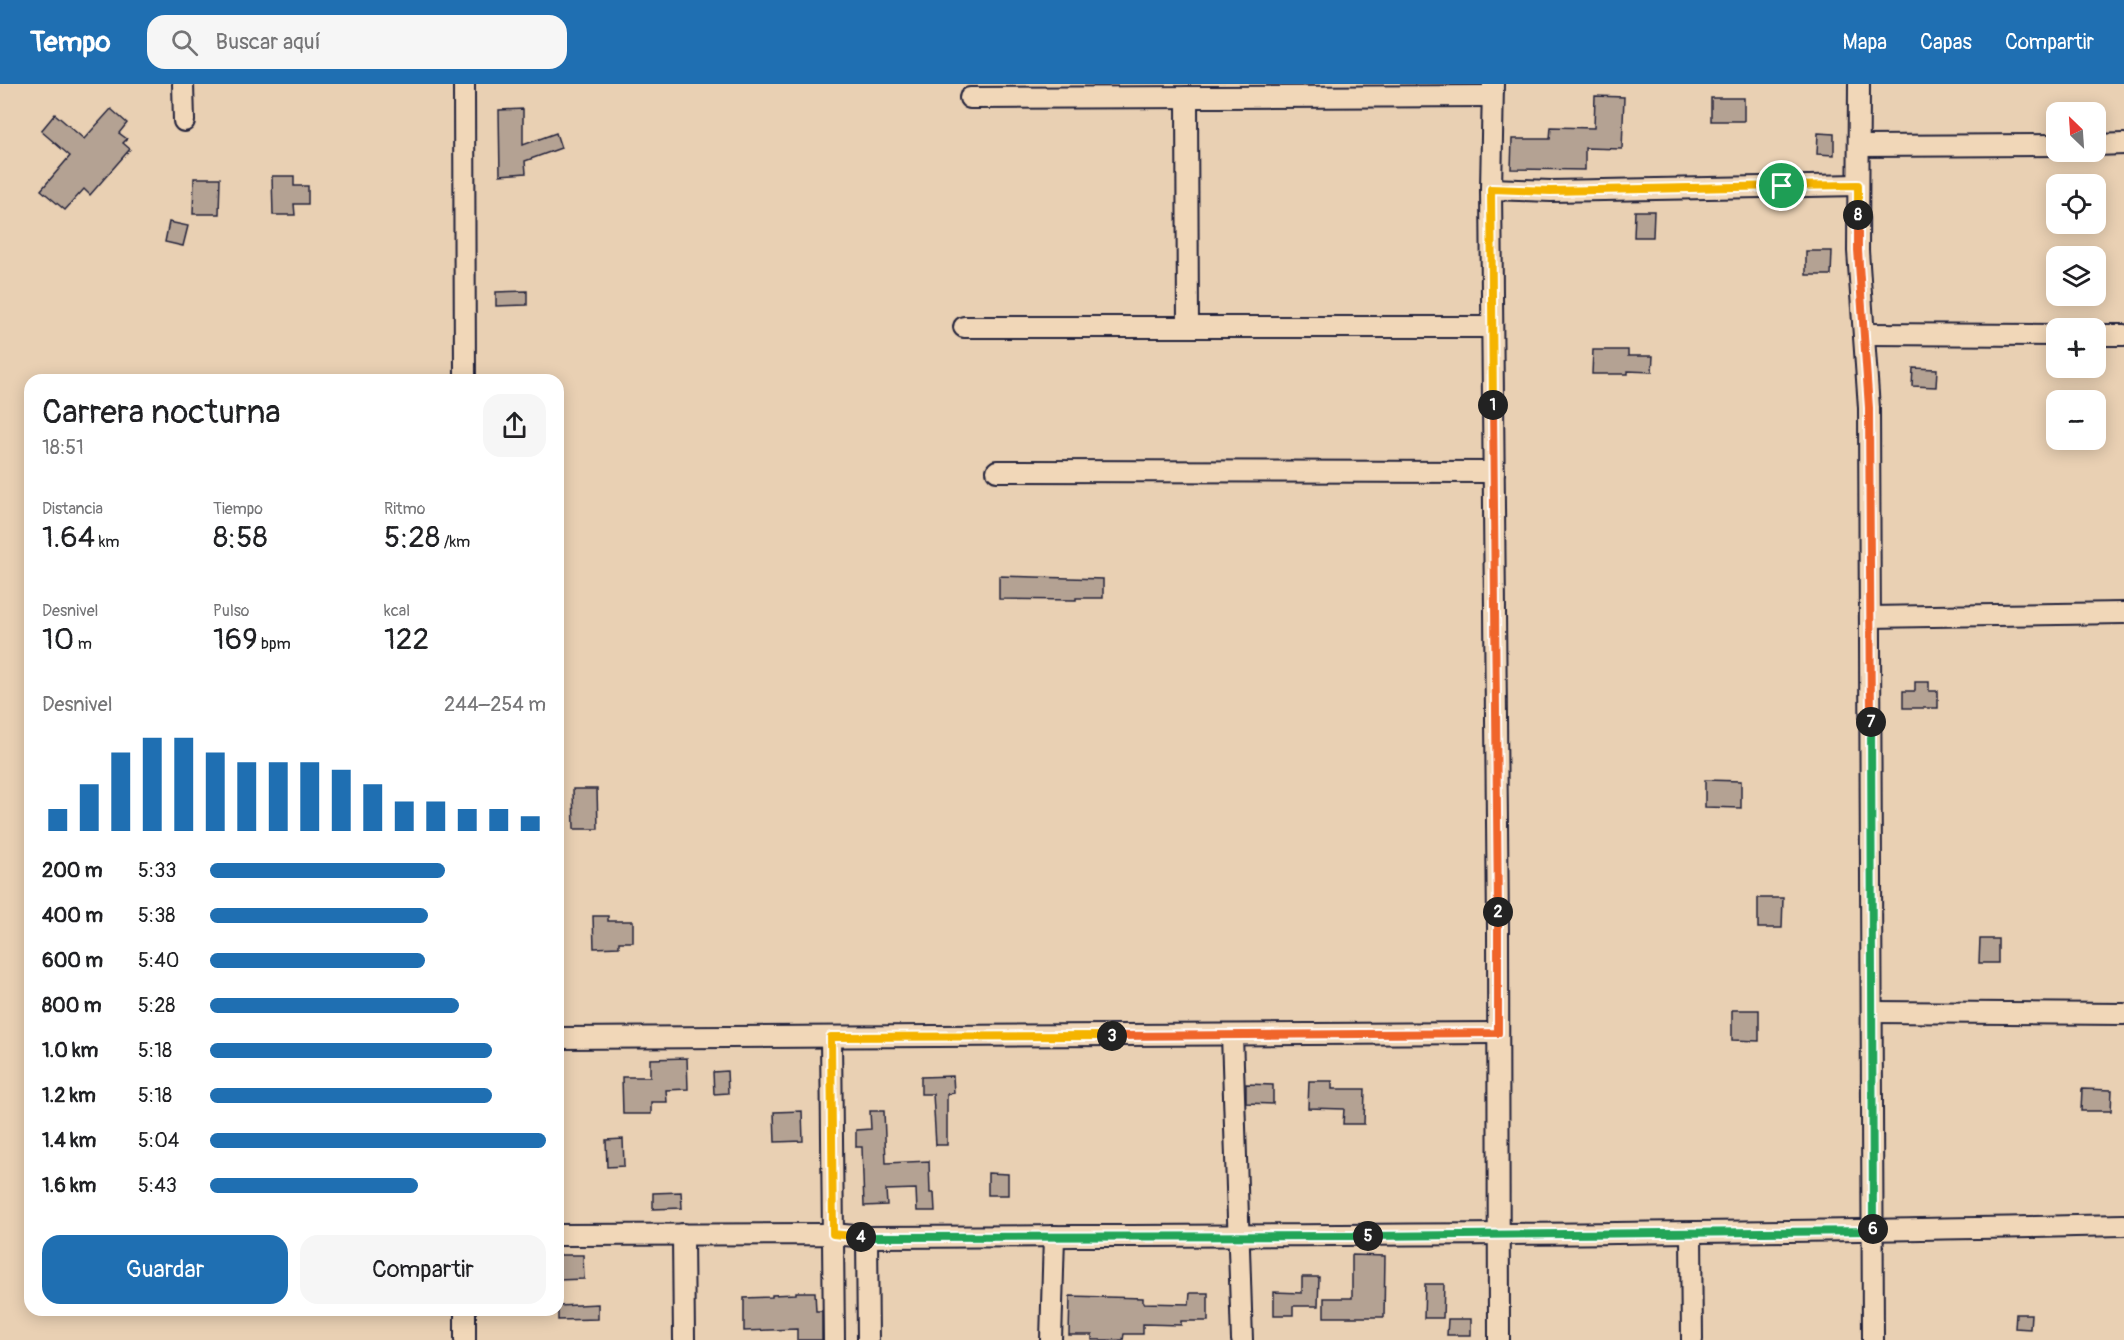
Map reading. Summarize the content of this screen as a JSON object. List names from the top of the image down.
{
  "north": "top left",
  "page": {
    "header": "Tempo",
    "search": "Buscar aquí",
    "nav": ["Mapa", "Capas", "Compartir"],
    "map_buttons": ["+", "−"],
    "pins": [
      "8",
      "1",
      "7",
      "2",
      "3",
      "6",
      "5",
      "4"
    ],
    "heading": ["Carrera nocturna", "18:51"],
    "stats": [
      ["Distancia", "1.64 km"],
      ["Tiempo", "8:58"],
      ["Ritmo", "5:28 /km"],
      ["Desnivel", "10 m"],
      ["Pulso", "169 bpm"],
      ["kcal", "122"]
    ],
    "chart": ["Desnivel", "244–254 m"],
    "list": [
      {
        "name": "200 m",
        "note": "5:33"
      },
      {
        "name": "400 m",
        "note": "5:38"
      },
      {
        "name": "600 m",
        "note": "5:40"
      },
      {
        "name": "800 m",
        "note": "5:28"
      },
      {
        "name": "1.0 km",
        "note": "5:18"
      },
      {
        "name": "1.2 km",
        "note": "5:18"
      },
      {
        "name": "1.4 km",
        "note": "5:04"
      },
      {
        "name": "1.6 km",
        "note": "5:43"
      }
    ],
    "buttons": ["Guardar", "Compartir"]
  }
}
